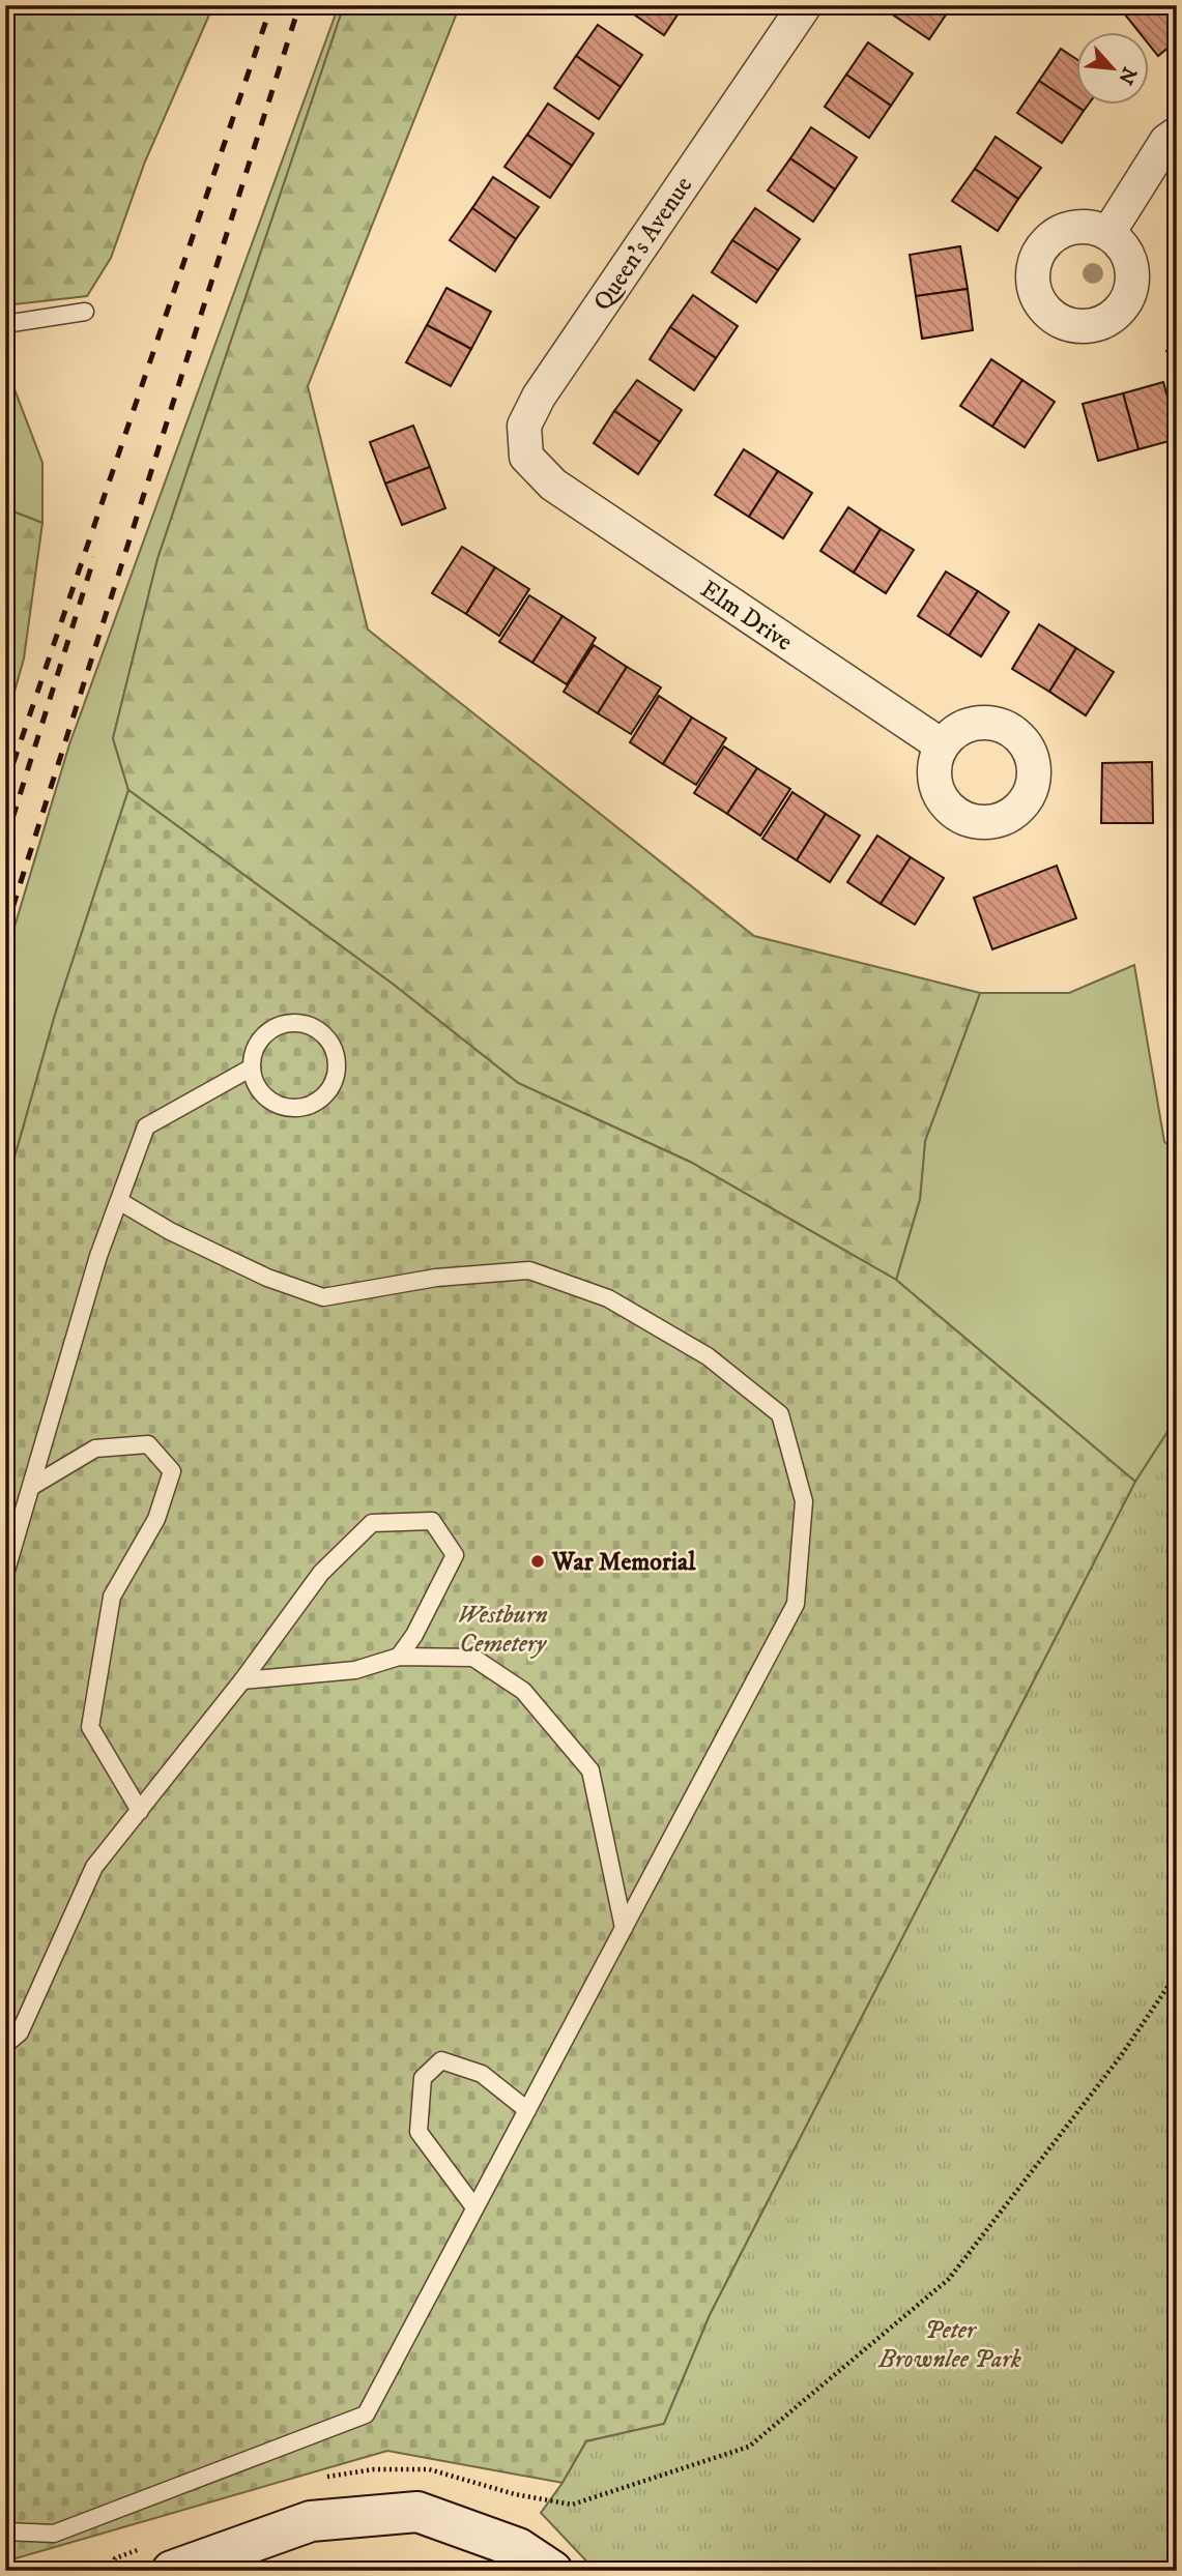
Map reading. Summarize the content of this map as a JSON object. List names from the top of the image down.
{
  "streets": {
    "street": ["Queen's Avenue", "Elm Drive"]
  },
  "crossings": [
    ["Queen's Avenue", "Elm Drive"]
  ],
  "parks": ["Westburn Cemetery", "Peter Brownlee Park"],
  "places": ["War Memorial"],
  "north": "bottom right"
}
